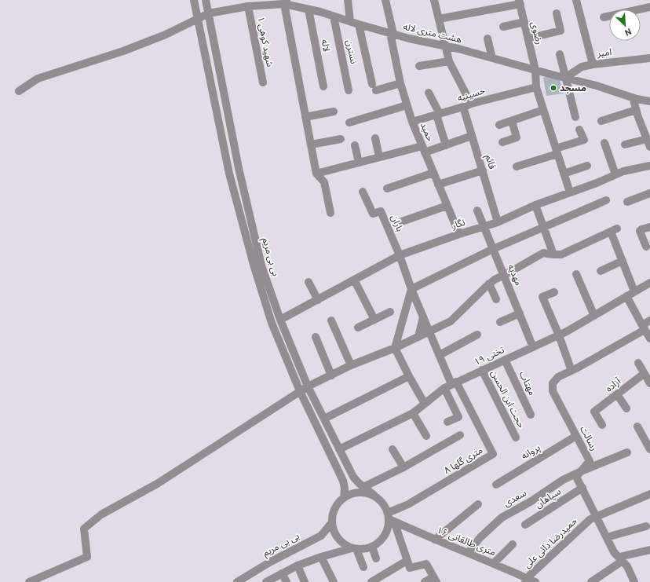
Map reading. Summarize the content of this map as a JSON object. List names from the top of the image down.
{
  "streets": {
    "street": [
      "هشت متری لاله",
      "رضوی",
      "شهید کوهی ۱",
      "لاله",
      "نسترن",
      "امیر",
      "حسینیه",
      "حمید",
      "قائم",
      "باران",
      "نگار",
      "بی بی مریم",
      "مهدیه",
      "تختی ۱۹",
      "مهتاب",
      "آزاده",
      "حجت ابن الحسن",
      "رسالت",
      "پروانه",
      "۸ متری گلها",
      "سعدی",
      "سپاهان",
      "۱۶ متری طالقانی",
      "حمیدرضا دائی علی"
    ]
  },
  "crossings": [
    ["هشت متری لاله", "رضوی"],
    ["هشت متری لاله", "شهید کوهی ۱"],
    ["هشت متری لاله", "لاله"],
    ["هشت متری لاله", "نسترن"],
    ["هشت متری لاله", "امیر"],
    ["هشت متری لاله", "حمید"],
    ["هشت متری لاله", "بی بی مریم"],
    ["رضوی", "حسینیه"],
    ["رضوی", "نگار"],
    ["حسینیه", "حمید"],
    ["حسینیه", "قائم"],
    ["حمید", "نگار"],
    ["قائم", "نگار"],
    ["باران", "نگار"],
    ["نگار", "بی بی مریم"],
    ["نگار", "مهدیه"],
    ["بی بی مریم", "تختی ۱۹"],
    ["بی بی مریم", "۸ متری گلها"],
    ["بی بی مریم", "۱۶ متری طالقانی"],
    ["مهدیه", "تختی ۱۹"],
    ["تختی ۱۹", "مهتاب"],
    ["تختی ۱۹", "حجت ابن الحسن"],
    ["تختی ۱۹", "۸ متری گلها"],
    ["رسالت", "پروانه"],
    ["رسالت", "سعدی"],
    ["رسالت", "سپاهان"],
    ["رسالت", "حمیدرضا دائی علی"],
    ["۸ متری گلها", "۱۶ متری طالقانی"],
    ["سعدی", "۱۶ متری طالقانی"],
    ["۱۶ متری طالقانی", "حمیدرضا دائی علی"]
  ],
  "places": ["مسجد"],
  "north": "bottom right"
}
